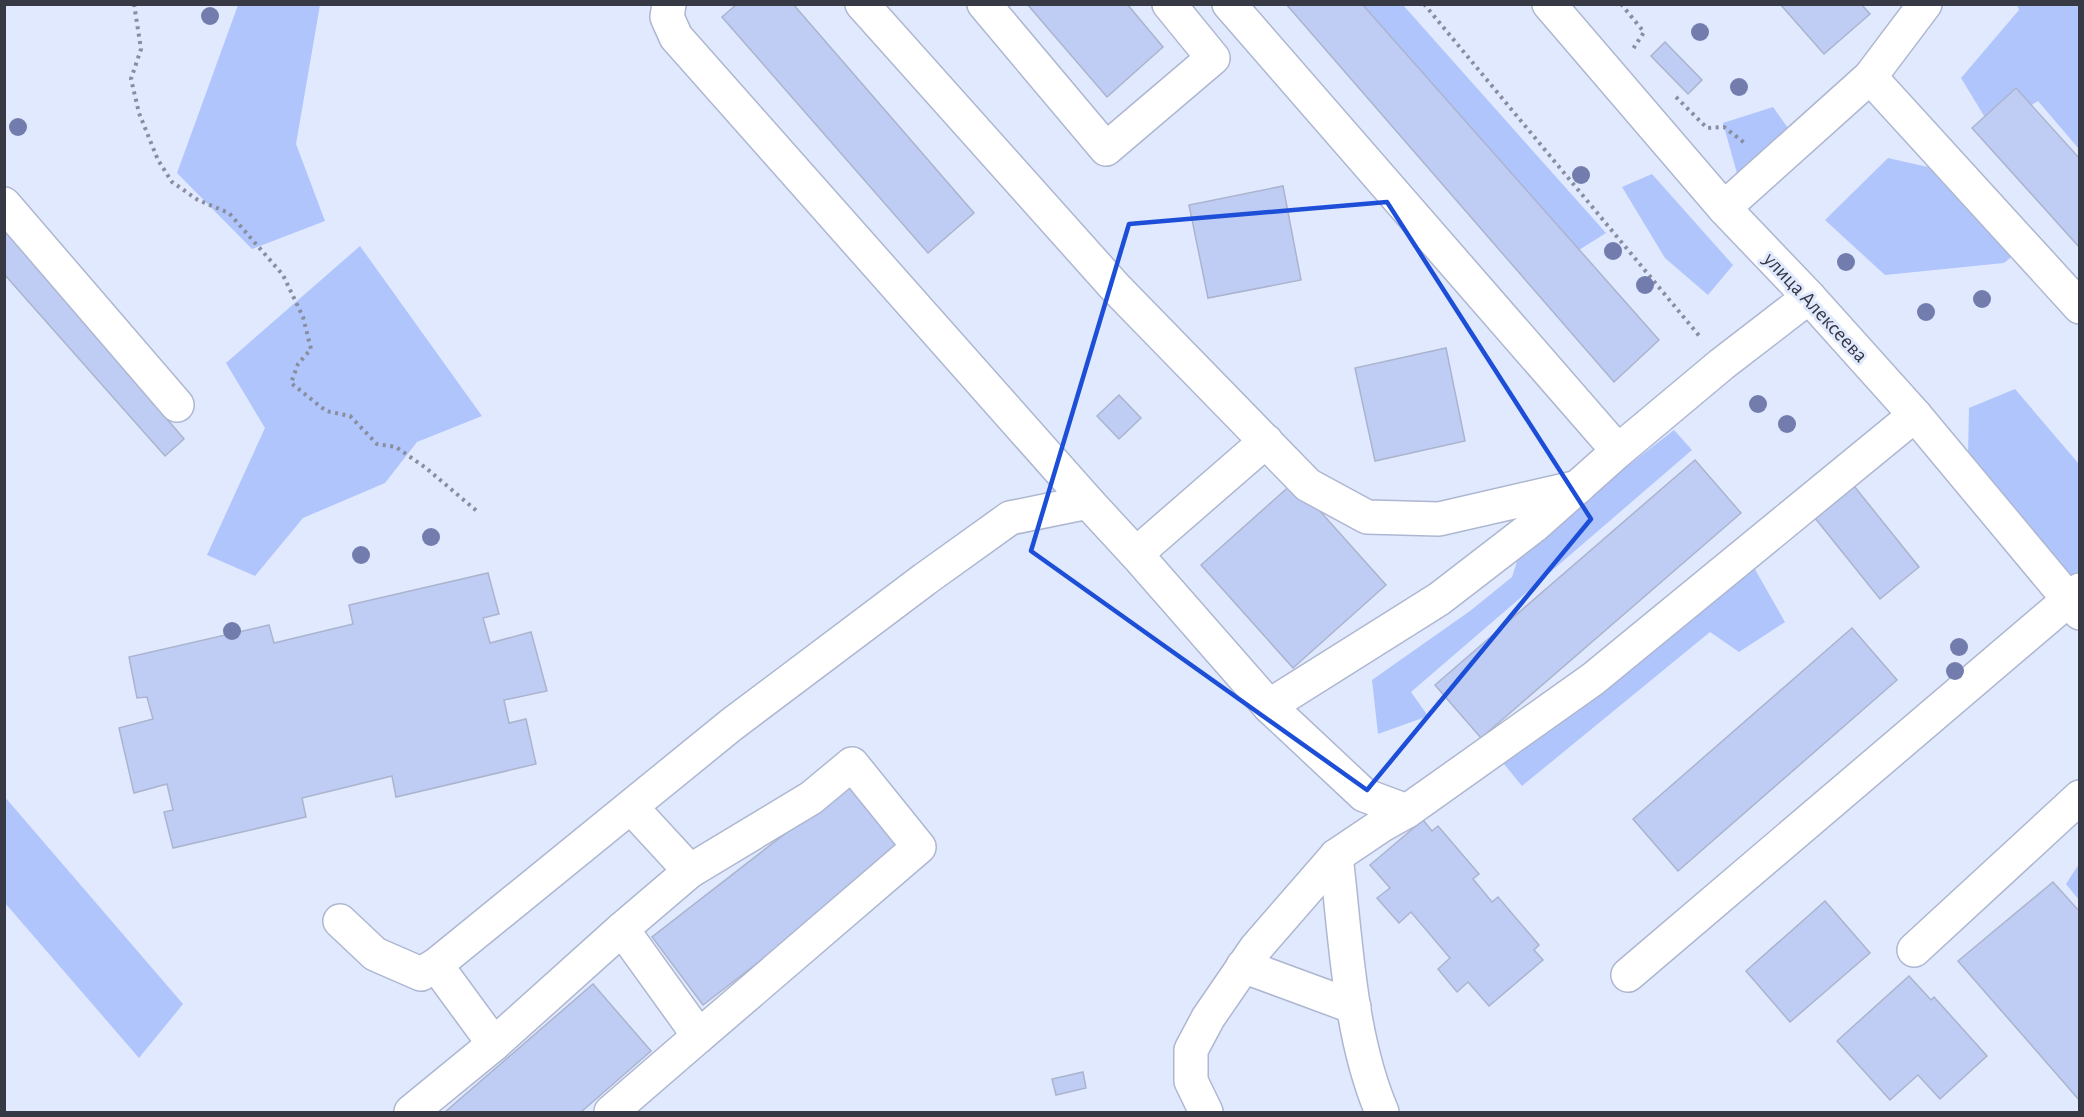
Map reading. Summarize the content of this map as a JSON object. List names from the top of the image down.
{
  "streets": {
    "street": ["улица Алексеева"]
  }
}
